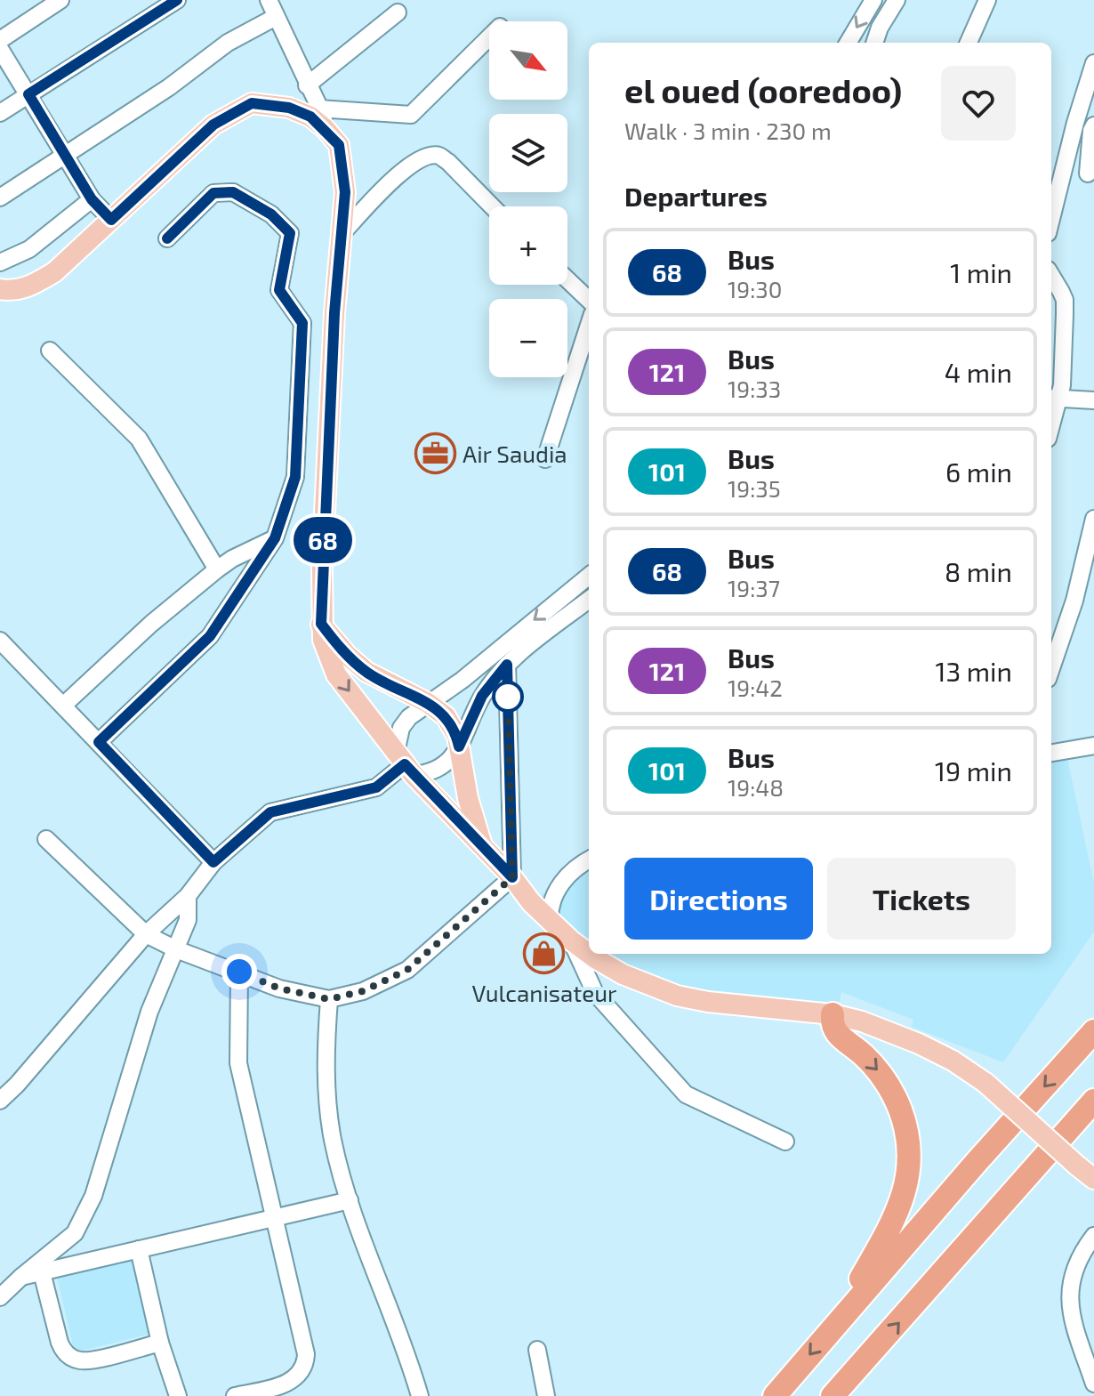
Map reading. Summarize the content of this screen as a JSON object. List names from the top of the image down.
{
  "places": {
    "office": ["Air Saudia"],
    "shop": ["Vulcanisateur"]
  },
  "lines": ["bus line 68"],
  "north": "bottom right",
  "page": {
    "on_map": "68",
    "map_buttons": ["+", "−"],
    "heading": [
      ["el oued (ooredoo)", "Walk · 3 min · 230 m"],
      "Departures"
    ],
    "list": [
      {
        "mark": "68",
        "name": "Bus",
        "note": "19:30",
        "value": "1 min"
      },
      {
        "mark": "121",
        "name": "Bus",
        "note": "19:33",
        "value": "4 min"
      },
      {
        "mark": "101",
        "name": "Bus",
        "note": "19:35",
        "value": "6 min"
      },
      {
        "mark": "68",
        "name": "Bus",
        "note": "19:37",
        "value": "8 min"
      },
      {
        "mark": "121",
        "name": "Bus",
        "note": "19:42",
        "value": "13 min"
      },
      {
        "mark": "101",
        "name": "Bus",
        "note": "19:48",
        "value": "19 min"
      }
    ],
    "buttons": ["Directions", "Tickets"]
  }
}
